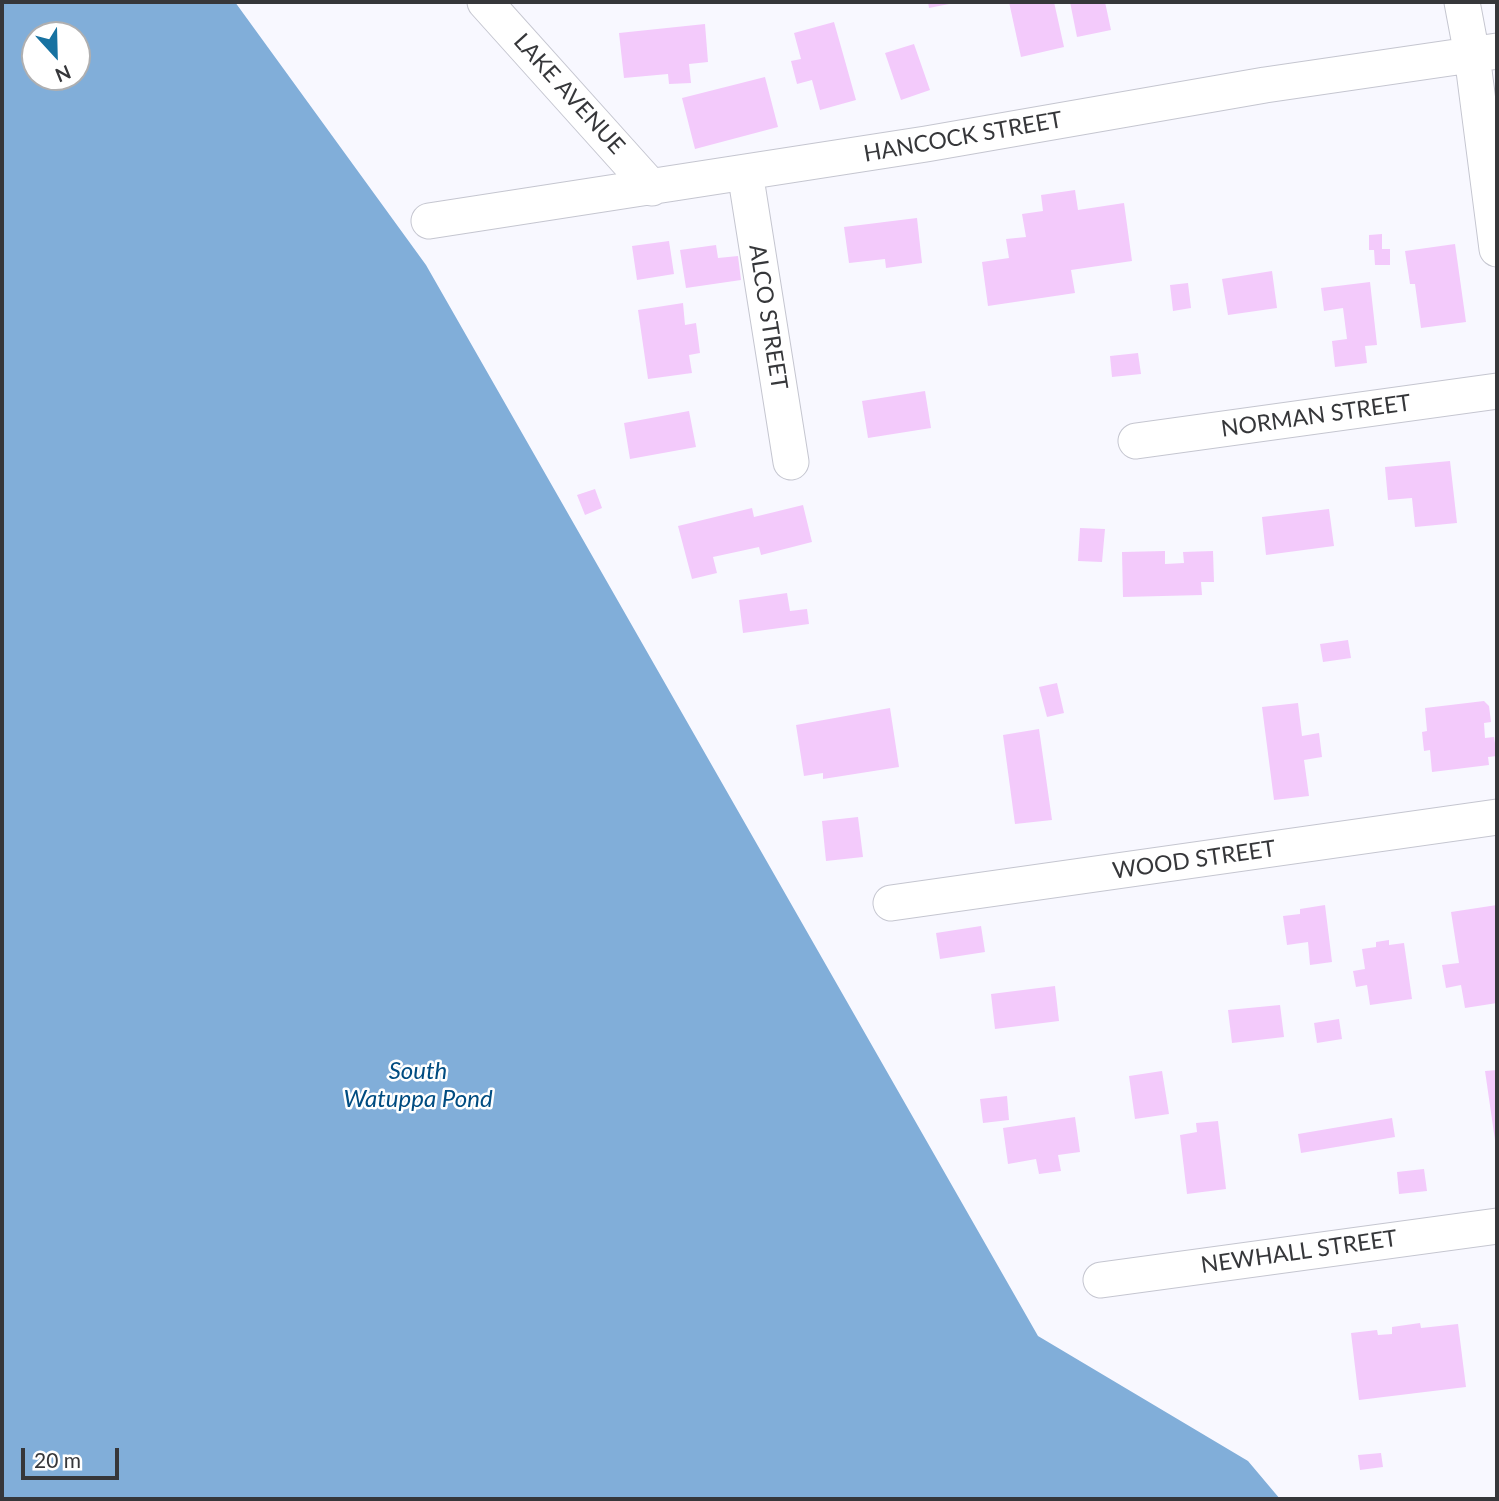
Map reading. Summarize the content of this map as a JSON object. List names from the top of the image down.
{
  "streets": {
    "street": [
      "LAKE AVENUE",
      "HANCOCK STREET",
      "ALCO STREET",
      "NORMAN STREET",
      "WOOD STREET",
      "NEWHALL STREET"
    ]
  },
  "crossings": [
    ["LAKE AVENUE", "HANCOCK STREET"],
    ["HANCOCK STREET", "ALCO STREET"]
  ],
  "water": ["South Watuppa Pond"],
  "scale_bar": "20 m",
  "north": "bottom"
}
